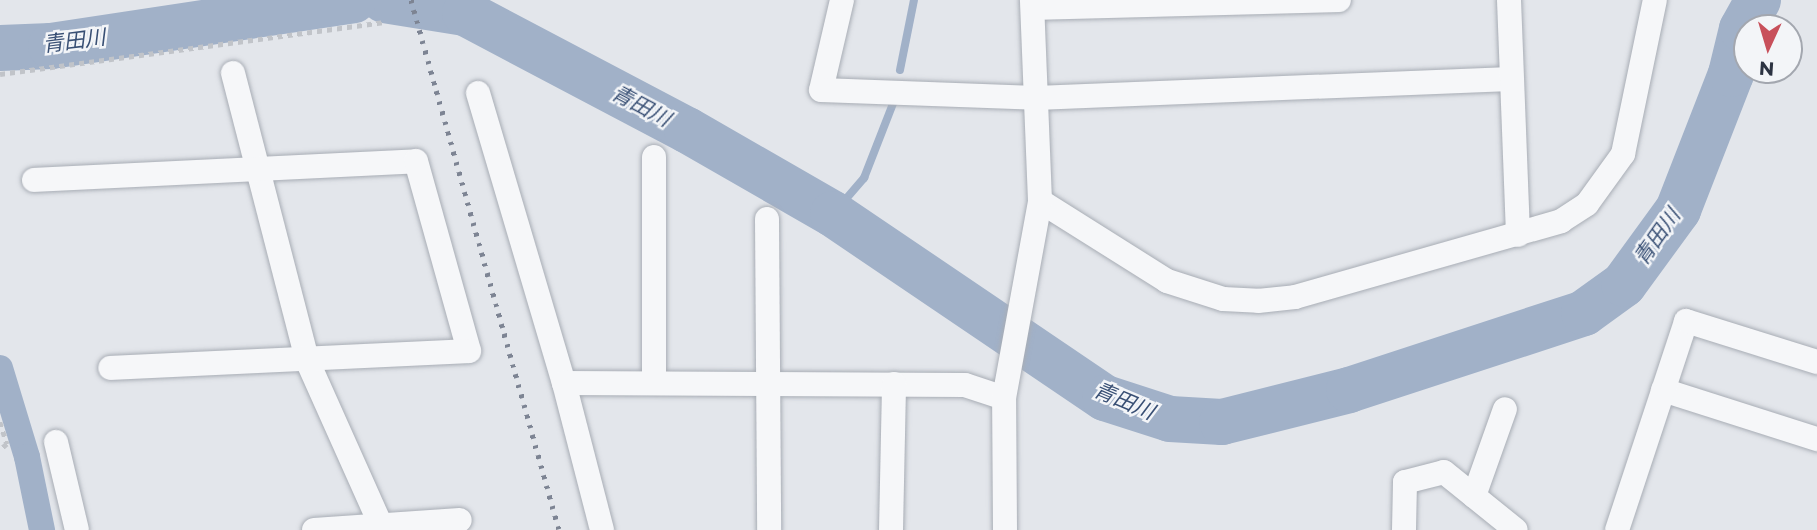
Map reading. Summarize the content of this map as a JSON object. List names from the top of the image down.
{
  "water": ["青田川"],
  "north": "bottom"
}
